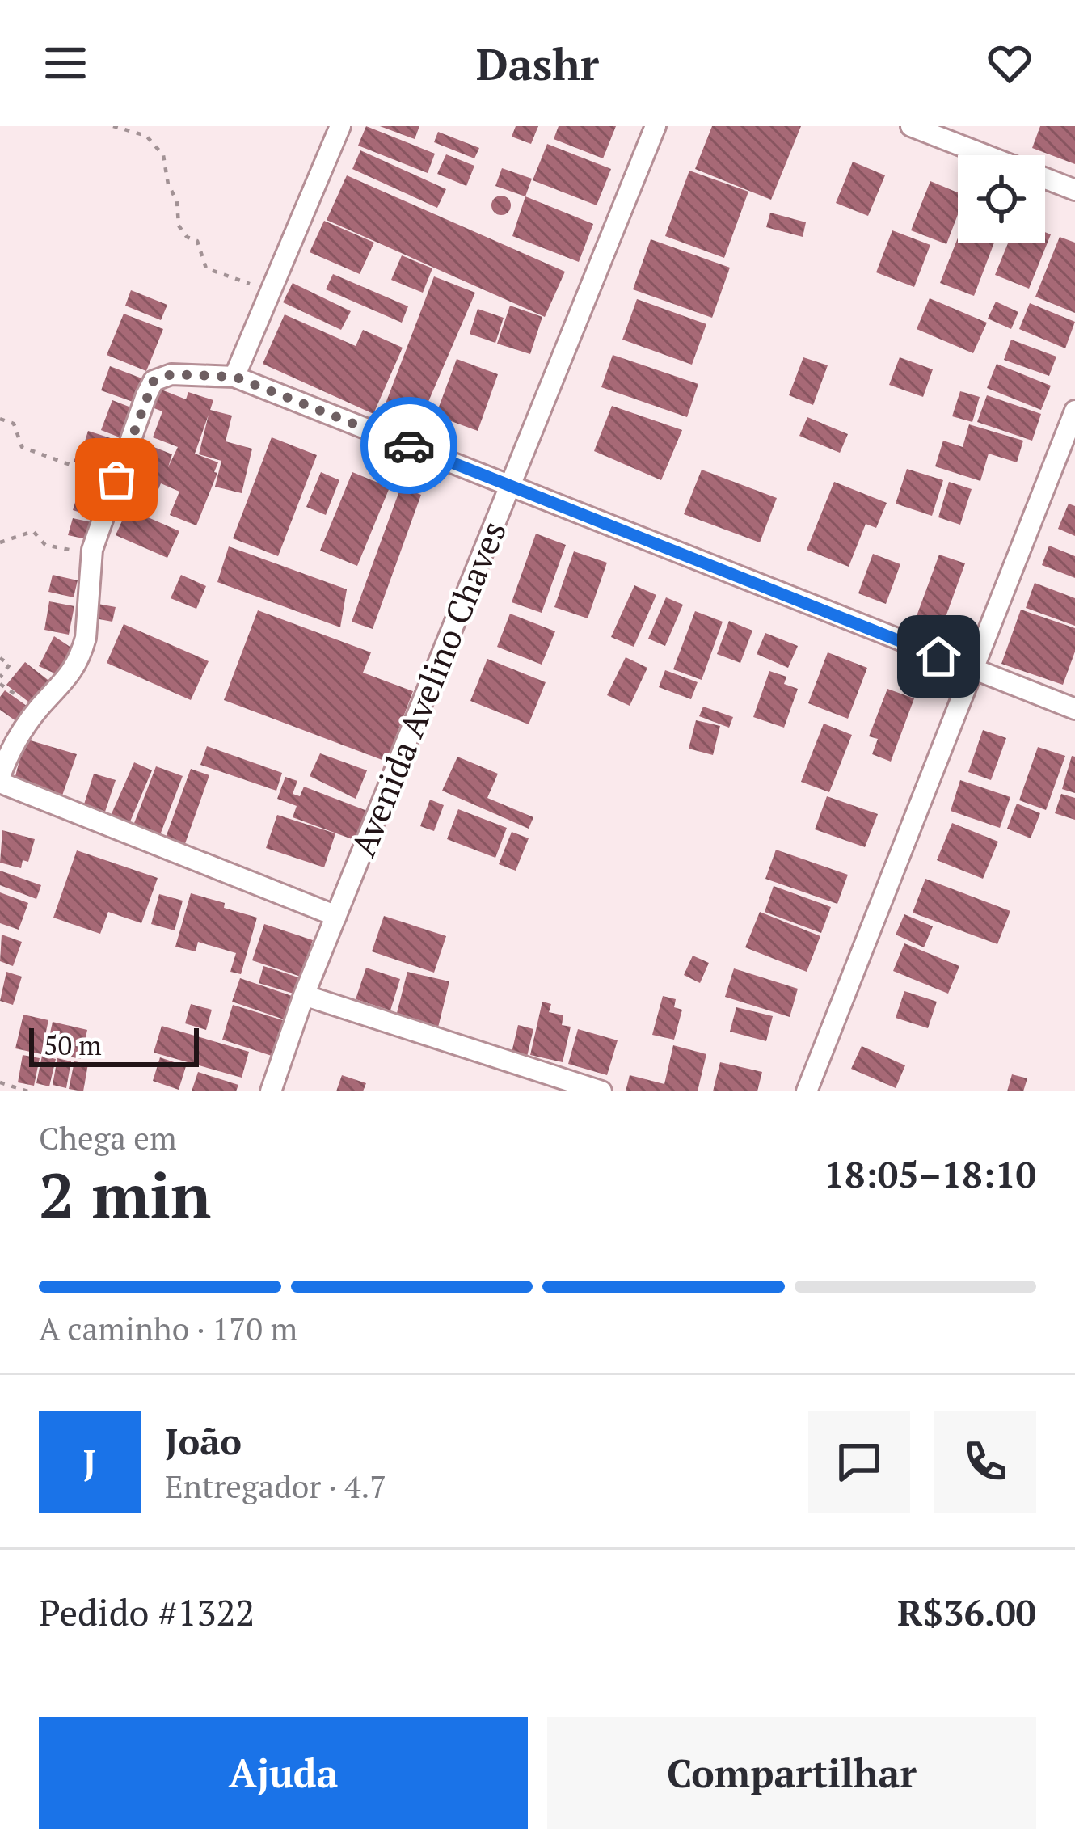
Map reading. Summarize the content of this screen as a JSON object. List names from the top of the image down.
{
  "streets": {
    "street": ["Avenida Avelino Chaves"]
  },
  "scale_bar": "50 m",
  "page": {
    "header": "Dashr",
    "scale": "50 m",
    "heading": ["2 min", "Chega em", "18:05–18:10"],
    "panel": [
      "João",
      "Entregador · 4.7",
      "Pedido #1322",
      "R$36.00"
    ],
    "bar": "A caminho · 170 m",
    "round": "J",
    "buttons": ["Ajuda", "Compartilhar"]
  }
}
